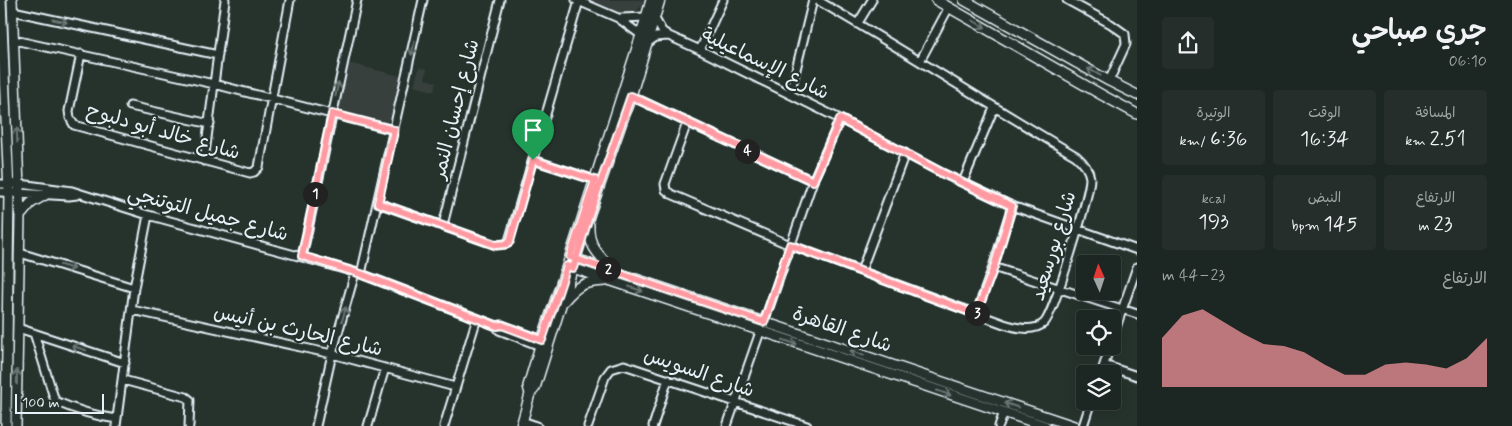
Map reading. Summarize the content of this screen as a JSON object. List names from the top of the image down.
{
  "streets": {
    "main road": ["شارع القاهرة"],
    "street": [
      "شارع الإسماعيلية",
      "شارع إحسان النمر",
      "شارع خالد أبو دلبوح",
      "شارع جميل التوتنجي",
      "شارع بورسعيد",
      "شارع الحارث بن أنيس",
      "شارع السويس"
    ]
  },
  "crossings": [
    ["شارع الإسماعيلية", "شارع بورسعيد"]
  ],
  "scale_bar": "100 m",
  "north": "top",
  "page": {
    "heading": ["جري صباحي", "06:10"],
    "stats": [
      ["المسافة", "2.51 km"],
      ["الوقت", "16:34"],
      ["الوتيرة", "6:36 /km"],
      ["الارتفاع", "23 m"],
      ["النبض", "145 bpm"],
      ["kcal", "193"]
    ],
    "pins": [
      "4",
      "1",
      "2",
      "3"
    ],
    "chart": ["الارتفاع", "23–44 m"],
    "scale": "100 m"
  }
}
